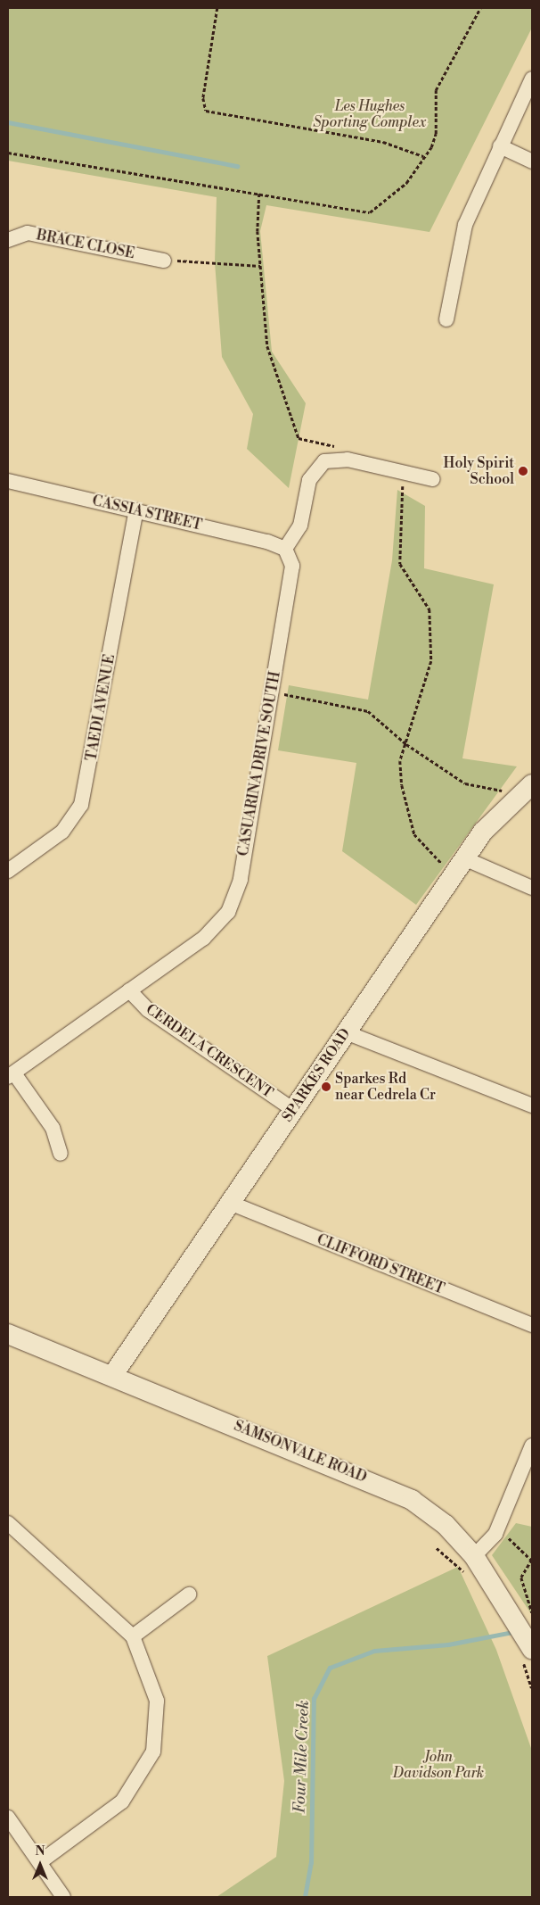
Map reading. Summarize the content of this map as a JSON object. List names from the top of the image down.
{
  "streets": {
    "street": [
      "BRACE CLOSE",
      "CASSIA STREET",
      "TAEDI AVENUE",
      "CASUARINA DRIVE SOUTH",
      "CERDELA CRESCENT",
      "SPARKES ROAD",
      "CLIFFORD STREET",
      "SAMSONVALE ROAD"
    ]
  },
  "crossings": [
    ["CASSIA STREET", "TAEDI AVENUE"],
    ["CASSIA STREET", "CASUARINA DRIVE SOUTH"],
    ["CASUARINA DRIVE SOUTH", "CERDELA CRESCENT"],
    ["CERDELA CRESCENT", "SPARKES ROAD"],
    ["SPARKES ROAD", "CLIFFORD STREET"],
    ["SPARKES ROAD", "SAMSONVALE ROAD"]
  ],
  "water": ["Four Mile Creek"],
  "parks": ["Les Hughes Sporting Complex", "John Davidson Park"],
  "places": ["Holy Spirit School", "Sparkes Rd near Cedrela Cr"],
  "north": "top"
}
